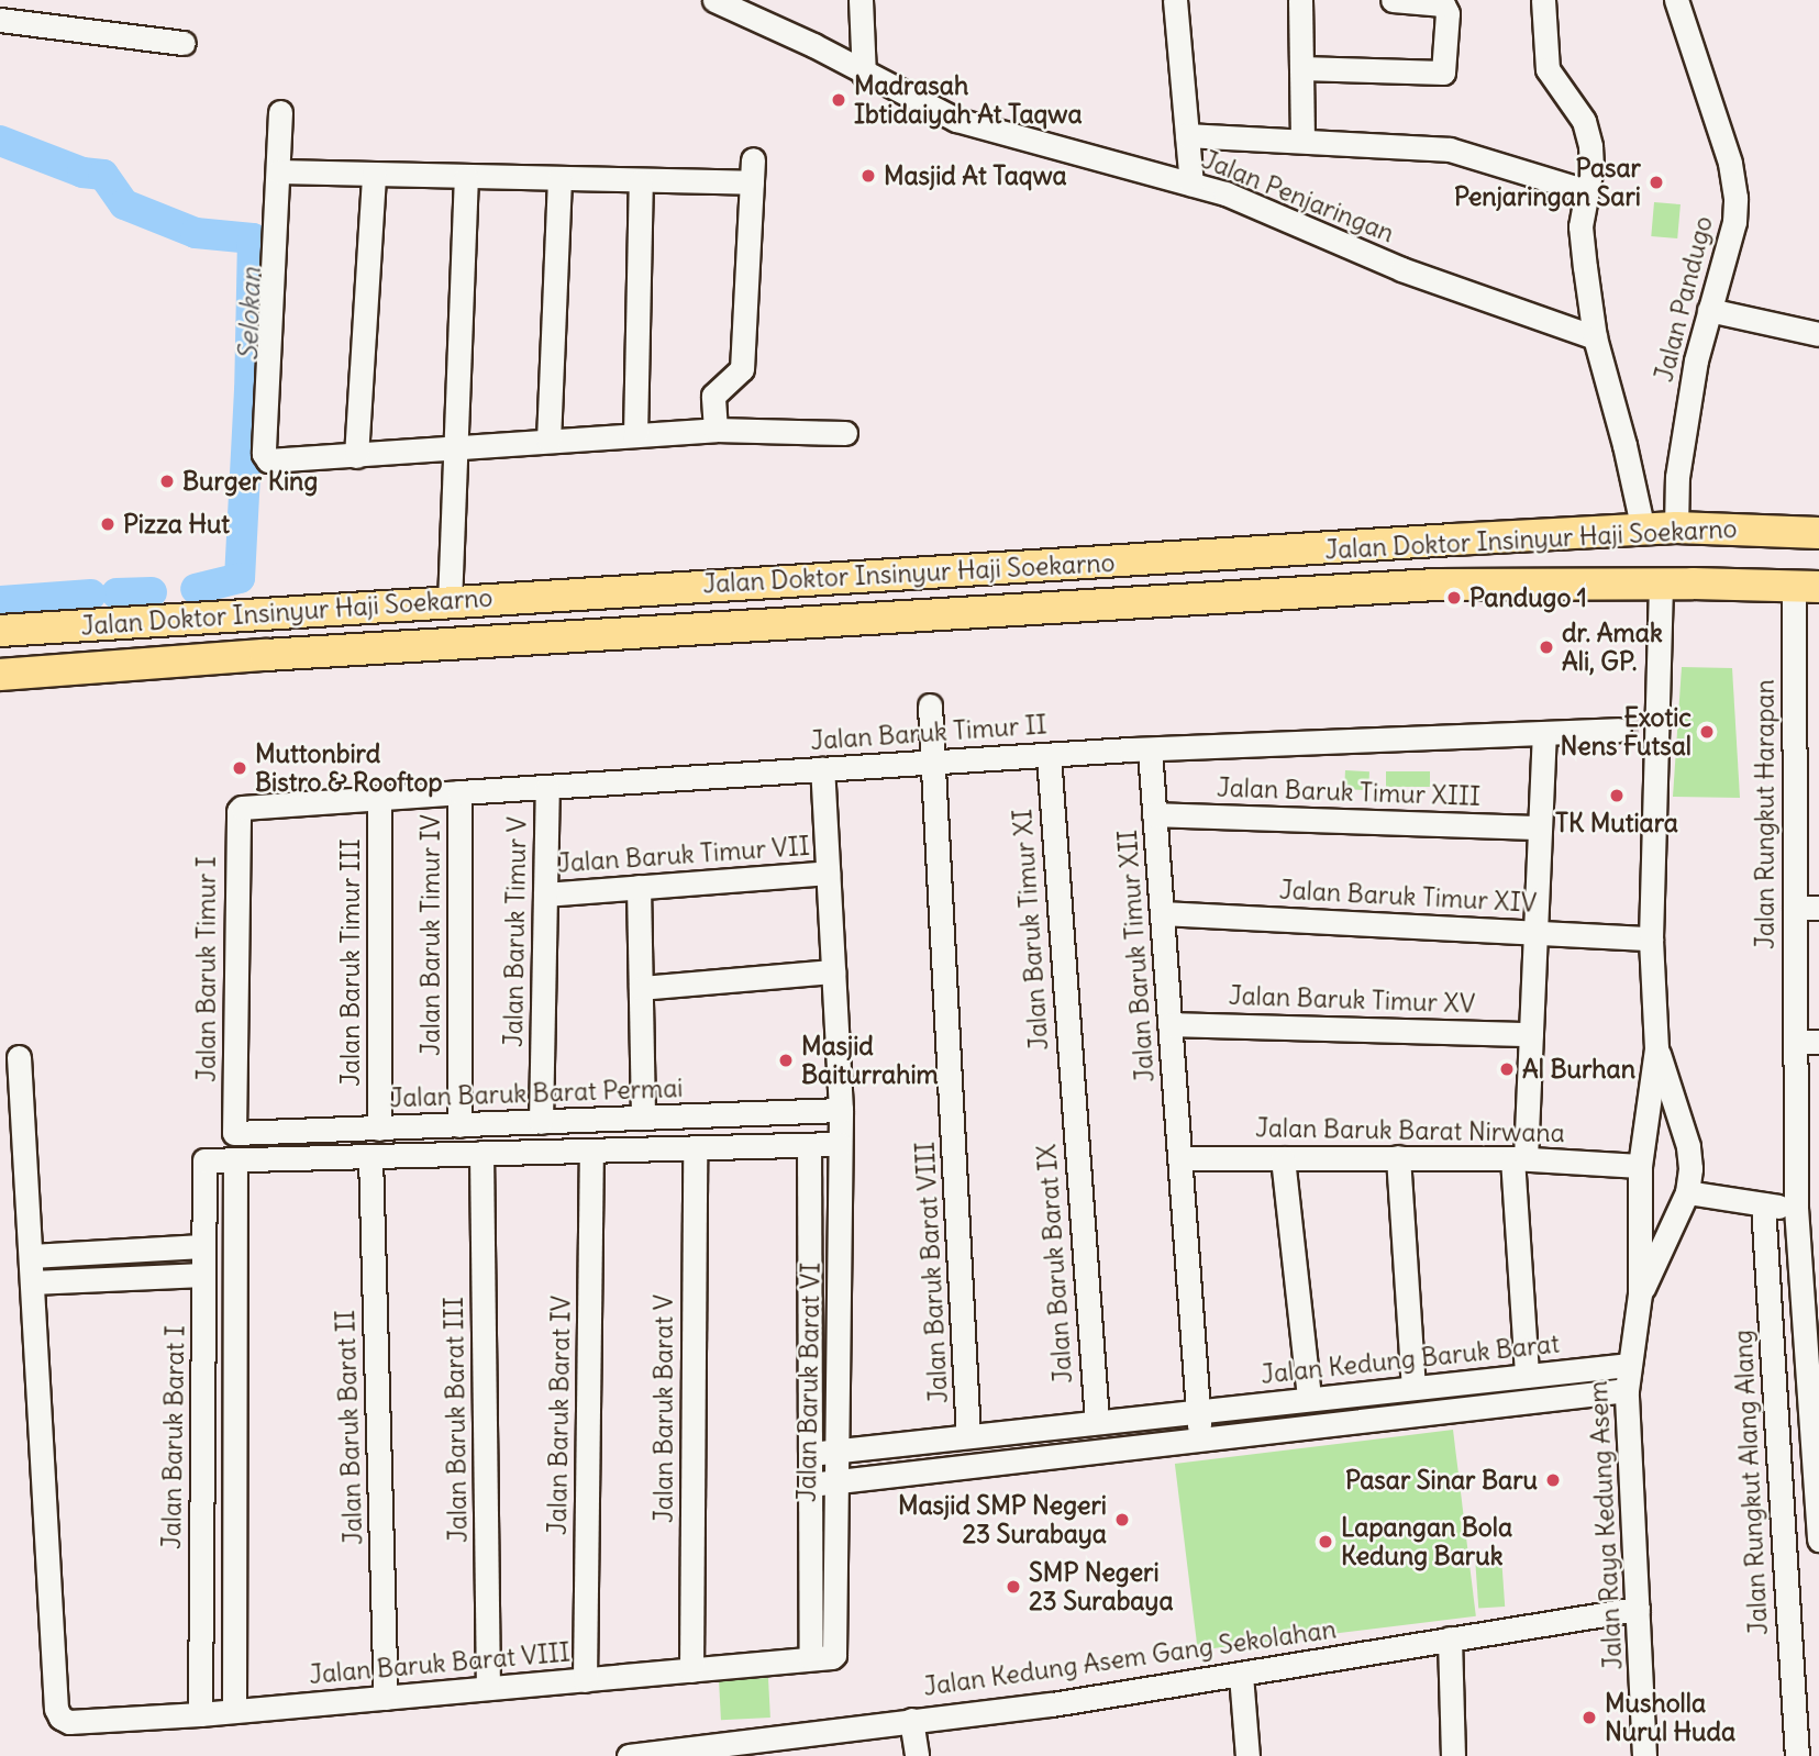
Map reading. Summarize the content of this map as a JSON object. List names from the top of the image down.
{
  "streets": {
    "main road": ["Jalan Doktor Insinyur Haji Soekarno"],
    "street": [
      "Jalan Penjaringan",
      "Jalan Pandugo",
      "Jalan Baruk Timur II",
      "Jalan Baruk Timur XIII",
      "Jalan Rungkut Harapan",
      "Jalan Baruk Timur VII",
      "Jalan Baruk Timur XIV",
      "Jalan Baruk Timur XI",
      "Jalan Baruk Timur V",
      "Jalan Baruk Timur IV",
      "Jalan Baruk Timur XII",
      "Jalan Baruk Timur III",
      "Jalan Baruk Timur I",
      "Jalan Baruk Timur XV",
      "Jalan Baruk Barat Permai",
      "Jalan Baruk Barat Nirwana",
      "Jalan Baruk Barat IX",
      "Jalan Baruk Barat VIII",
      "Jalan Kedung Baruk Barat",
      "Jalan Baruk Barat VI",
      "Jalan Baruk Barat V",
      "Jalan Baruk Barat IV",
      "Jalan Baruk Barat III",
      "Jalan Baruk Barat II",
      "Jalan Baruk Barat I",
      "Jalan Rungkut Alang Alang",
      "Jalan Raya Kedung Asem",
      "Jalan Kedung Asem Gang Sekolahan"
    ]
  },
  "crossings": [
    ["Jalan Pandugo", "Jalan Doktor Insinyur Haji Soekarno"],
    ["Jalan Doktor Insinyur Haji Soekarno", "Jalan Rungkut Harapan"],
    ["Jalan Doktor Insinyur Haji Soekarno", "Jalan Raya Kedung Asem"],
    ["Jalan Baruk Timur II", "Jalan Baruk Timur XI"],
    ["Jalan Baruk Timur II", "Jalan Baruk Timur V"],
    ["Jalan Baruk Timur II", "Jalan Baruk Timur IV"],
    ["Jalan Baruk Timur II", "Jalan Baruk Timur XII"],
    ["Jalan Baruk Timur II", "Jalan Baruk Timur III"],
    ["Jalan Baruk Timur II", "Jalan Baruk Timur I"],
    ["Jalan Baruk Timur II", "Jalan Baruk Barat VIII"],
    ["Jalan Baruk Timur II", "Jalan Baruk Barat VI"],
    ["Jalan Baruk Timur II", "Jalan Raya Kedung Asem"],
    ["Jalan Baruk Timur XIII", "Jalan Baruk Timur XII"],
    ["Jalan Baruk Timur VII", "Jalan Baruk Timur V"],
    ["Jalan Baruk Timur VII", "Jalan Baruk Barat VI"],
    ["Jalan Baruk Timur XIV", "Jalan Baruk Timur XII"],
    ["Jalan Baruk Timur XIV", "Jalan Raya Kedung Asem"],
    ["Jalan Baruk Timur XI", "Jalan Baruk Barat IX"],
    ["Jalan Baruk Timur V", "Jalan Baruk Barat Permai"],
    ["Jalan Baruk Timur IV", "Jalan Baruk Barat Permai"],
    ["Jalan Baruk Timur XII", "Jalan Baruk Timur XV"],
    ["Jalan Baruk Timur XII", "Jalan Baruk Barat Nirwana"],
    ["Jalan Baruk Timur XII", "Jalan Kedung Baruk Barat"],
    ["Jalan Baruk Timur III", "Jalan Baruk Barat Permai"],
    ["Jalan Baruk Timur I", "Jalan Baruk Barat Permai"],
    ["Jalan Baruk Barat Permai", "Jalan Baruk Barat VI"],
    ["Jalan Baruk Barat Nirwana", "Jalan Raya Kedung Asem"],
    ["Jalan Baruk Barat IX", "Jalan Kedung Baruk Barat"],
    ["Jalan Baruk Barat VIII", "Jalan Kedung Baruk Barat"],
    ["Jalan Baruk Barat VIII", "Jalan Baruk Barat VI"],
    ["Jalan Baruk Barat VIII", "Jalan Baruk Barat V"],
    ["Jalan Baruk Barat VIII", "Jalan Baruk Barat IV"],
    ["Jalan Baruk Barat VIII", "Jalan Baruk Barat III"],
    ["Jalan Baruk Barat VIII", "Jalan Baruk Barat II"],
    ["Jalan Baruk Barat VIII", "Jalan Baruk Barat I"],
    ["Jalan Kedung Baruk Barat", "Jalan Baruk Barat VI"],
    ["Jalan Kedung Baruk Barat", "Jalan Raya Kedung Asem"],
    ["Jalan Raya Kedung Asem", "Jalan Kedung Asem Gang Sekolahan"]
  ],
  "water": ["Selokan"],
  "places": [
    "Madrasah Ibtidaiyah At Taqwa",
    "Masjid At Taqwa",
    "Pasar Penjaringan Sari",
    "Burger King",
    "Pizza Hut",
    "Pandugo 1",
    "dr. Amak Ali, GP.",
    "Exotic Nens Futsal",
    "Muttonbird Bistro & Rooftop",
    "TK Mutiara",
    "Masjid Baiturrahim",
    "Al Burhan",
    "Pasar Sinar Baru",
    "Masjid SMP Negeri 23 Surabaya",
    "Lapangan Bola Kedung Baruk",
    "SMP Negeri 23 Surabaya",
    "Musholla Nurul Huda"
  ]
}
